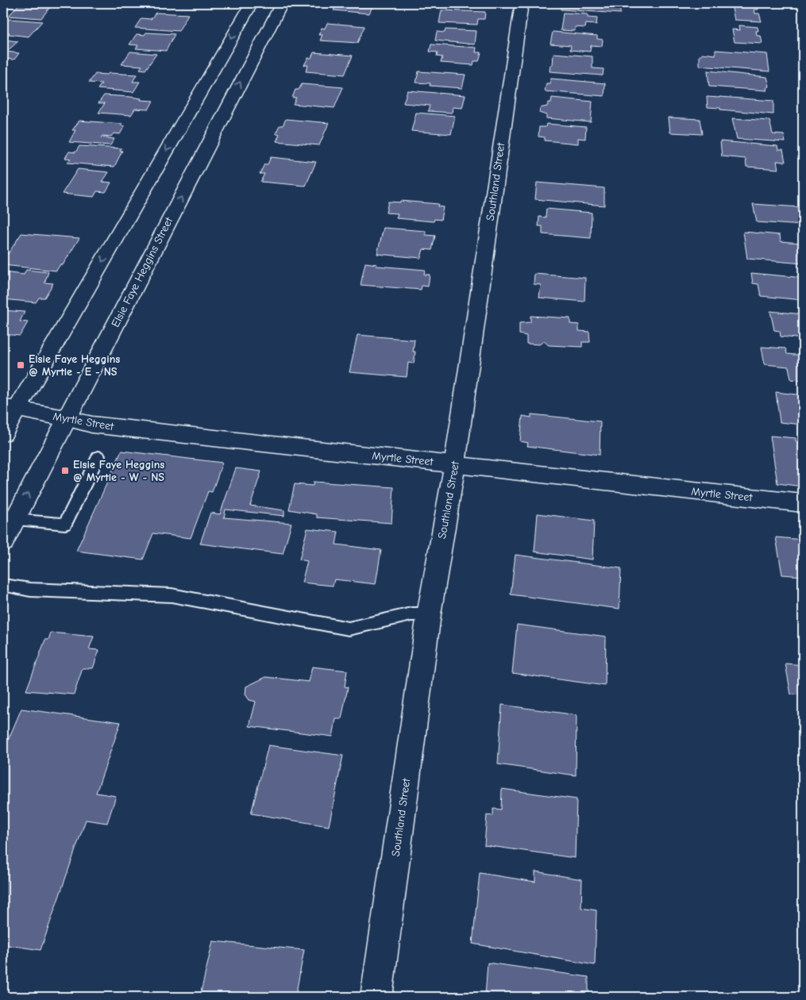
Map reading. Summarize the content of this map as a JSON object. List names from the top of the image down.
{
  "streets": {
    "street": ["Southland Street", "Elsie Faye Heggins Street", "Myrtle Street"]
  },
  "crossings": [
    ["Southland Street", "Myrtle Street"],
    ["Elsie Faye Heggins Street", "Myrtle Street"]
  ],
  "places": {
    "transit": ["Elsie Faye Heggins @ Myrtle - E - NS", "Elsie Faye Heggins @ Myrtle - W - NS"]
  }
}
